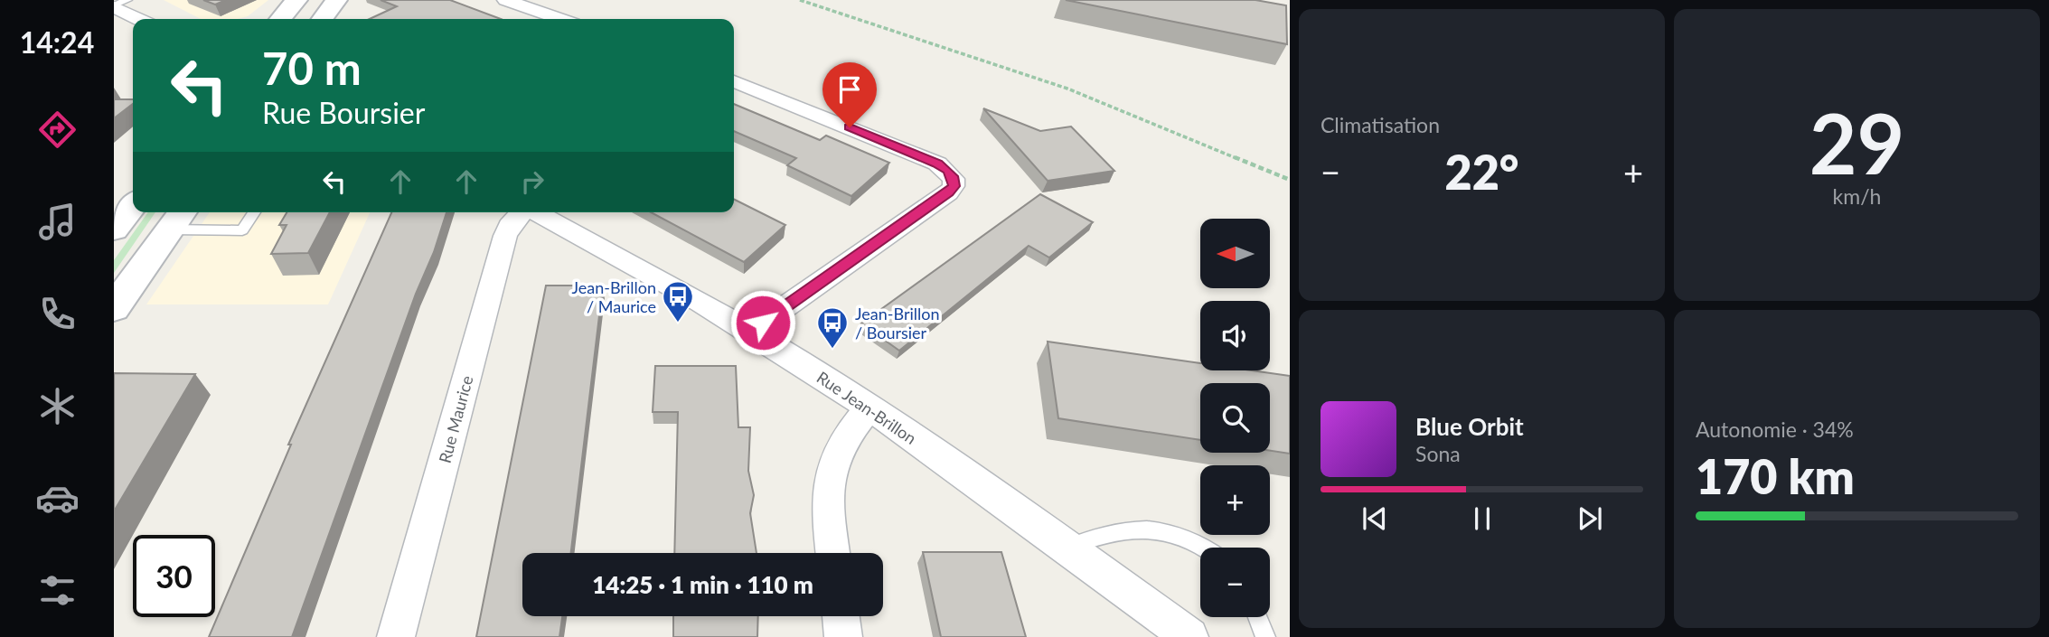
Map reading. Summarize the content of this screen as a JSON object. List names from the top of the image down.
{
  "streets": {
    "street": ["Rue Jean-Brillon", "Rue Maurice"]
  },
  "places": {
    "bus stop": ["Jean-Brillon / Maurice", "Jean-Brillon / Boursier"]
  },
  "north": "left",
  "page": {
    "tabs": "14:24",
    "tile": [
      "Climatisation",
      ["29", "km/h"],
      ["Autonomie · 34%", "170 km"]
    ],
    "turn": ["70 m", "Rue Boursier"],
    "heat": ["−", "22°", "+"],
    "map_buttons": ["+", "−"],
    "song": ["Blue Orbit", "Sona"],
    "limit": "30",
    "trip": "14:25 · 1 min · 110 m"
  }
}
